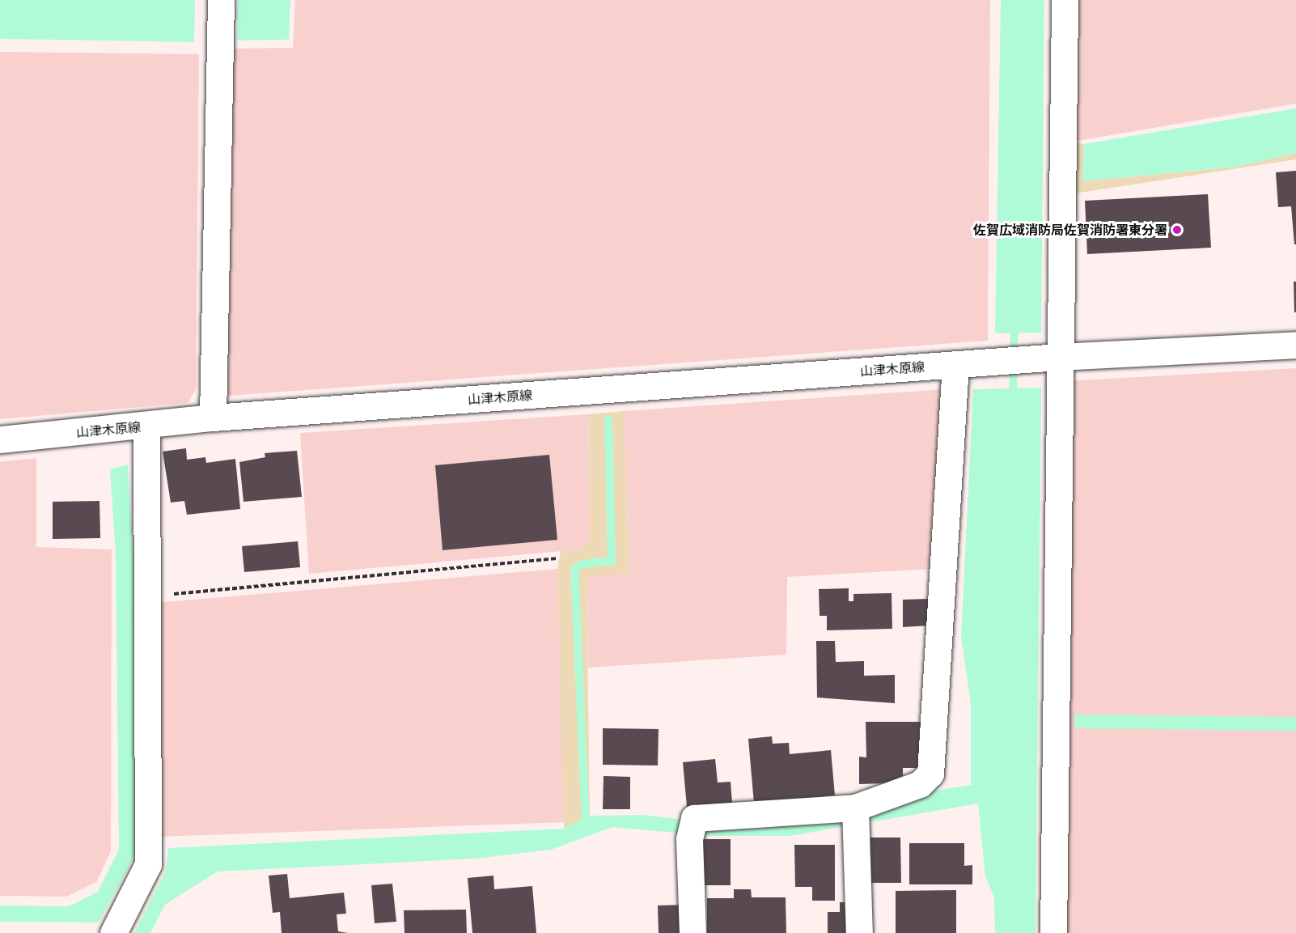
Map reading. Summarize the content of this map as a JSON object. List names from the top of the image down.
{
  "streets": {
    "street": ["山津木原線"]
  },
  "places": ["佐賀広域消防局佐賀消防署東分署"]
}
